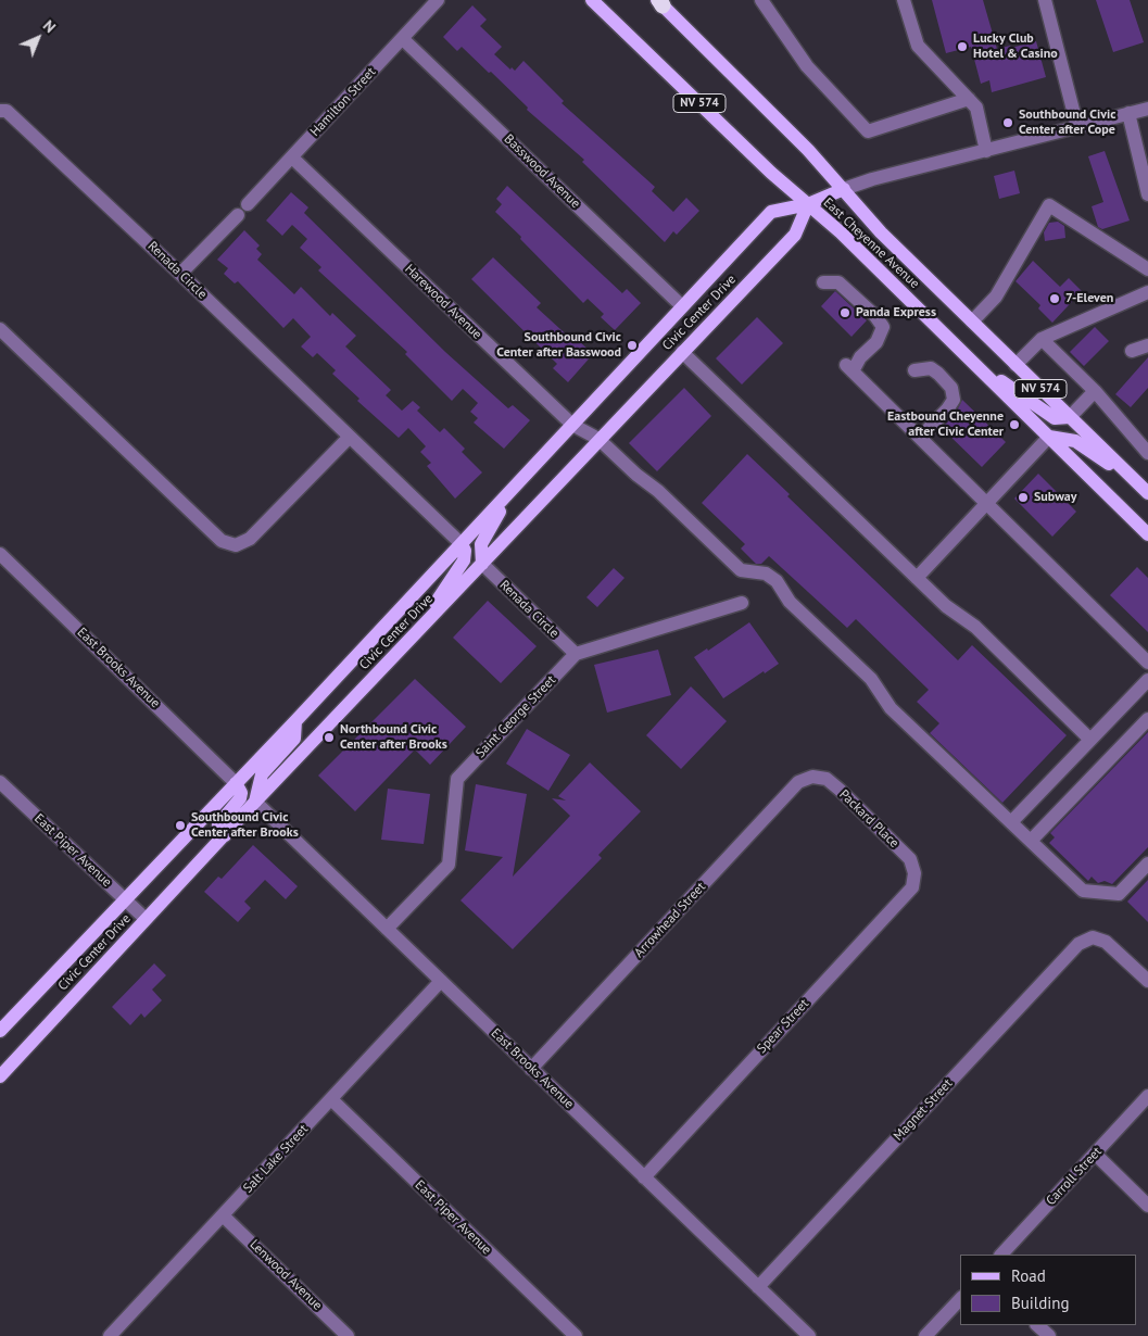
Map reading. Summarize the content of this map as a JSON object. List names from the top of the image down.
{
  "streets": {
    "main road": ["NV 574", "East Cheyenne Avenue", "Civic Center Drive"],
    "street": [
      "Hamilton Street",
      "Basswood Avenue",
      "Renada Circle",
      "Harewood Avenue",
      "East Brooks Avenue",
      "Saint George Street",
      "Packard Place",
      "East Piper Avenue",
      "Arrowhead Street",
      "Spear Street",
      "Magnet Street",
      "Salt Lake Street",
      "Carroll Street",
      "Lenwood Avenue"
    ]
  },
  "crossings": [
    ["Hamilton Street", "Basswood Avenue"],
    ["Hamilton Street", "Harewood Avenue"],
    ["Basswood Avenue", "Civic Center Drive"],
    ["East Cheyenne Avenue", "Civic Center Drive"],
    ["Renada Circle", "Civic Center Drive"],
    ["Renada Circle", "Saint George Street"],
    ["Harewood Avenue", "Civic Center Drive"],
    ["Civic Center Drive", "East Brooks Avenue"],
    ["Civic Center Drive", "East Piper Avenue"],
    ["East Brooks Avenue", "Saint George Street"],
    ["East Brooks Avenue", "Arrowhead Street"],
    ["East Brooks Avenue", "Spear Street"],
    ["East Brooks Avenue", "Magnet Street"],
    ["East Brooks Avenue", "Salt Lake Street"],
    ["Packard Place", "Arrowhead Street"],
    ["Packard Place", "Spear Street"],
    ["East Piper Avenue", "Salt Lake Street"],
    ["Salt Lake Street", "Lenwood Avenue"]
  ],
  "places": [
    "Lucky Club Hotel & Casino",
    "Southbound Civic Center after Cope",
    "7-Eleven",
    "Panda Express",
    "Southbound Civic Center after Basswood",
    "Eastbound Cheyenne after Civic Center",
    "Subway",
    "Northbound Civic Center after Brooks",
    "Southbound Civic Center after Brooks"
  ],
  "legend": ["Road", "Building"],
  "north": "top right"
}
